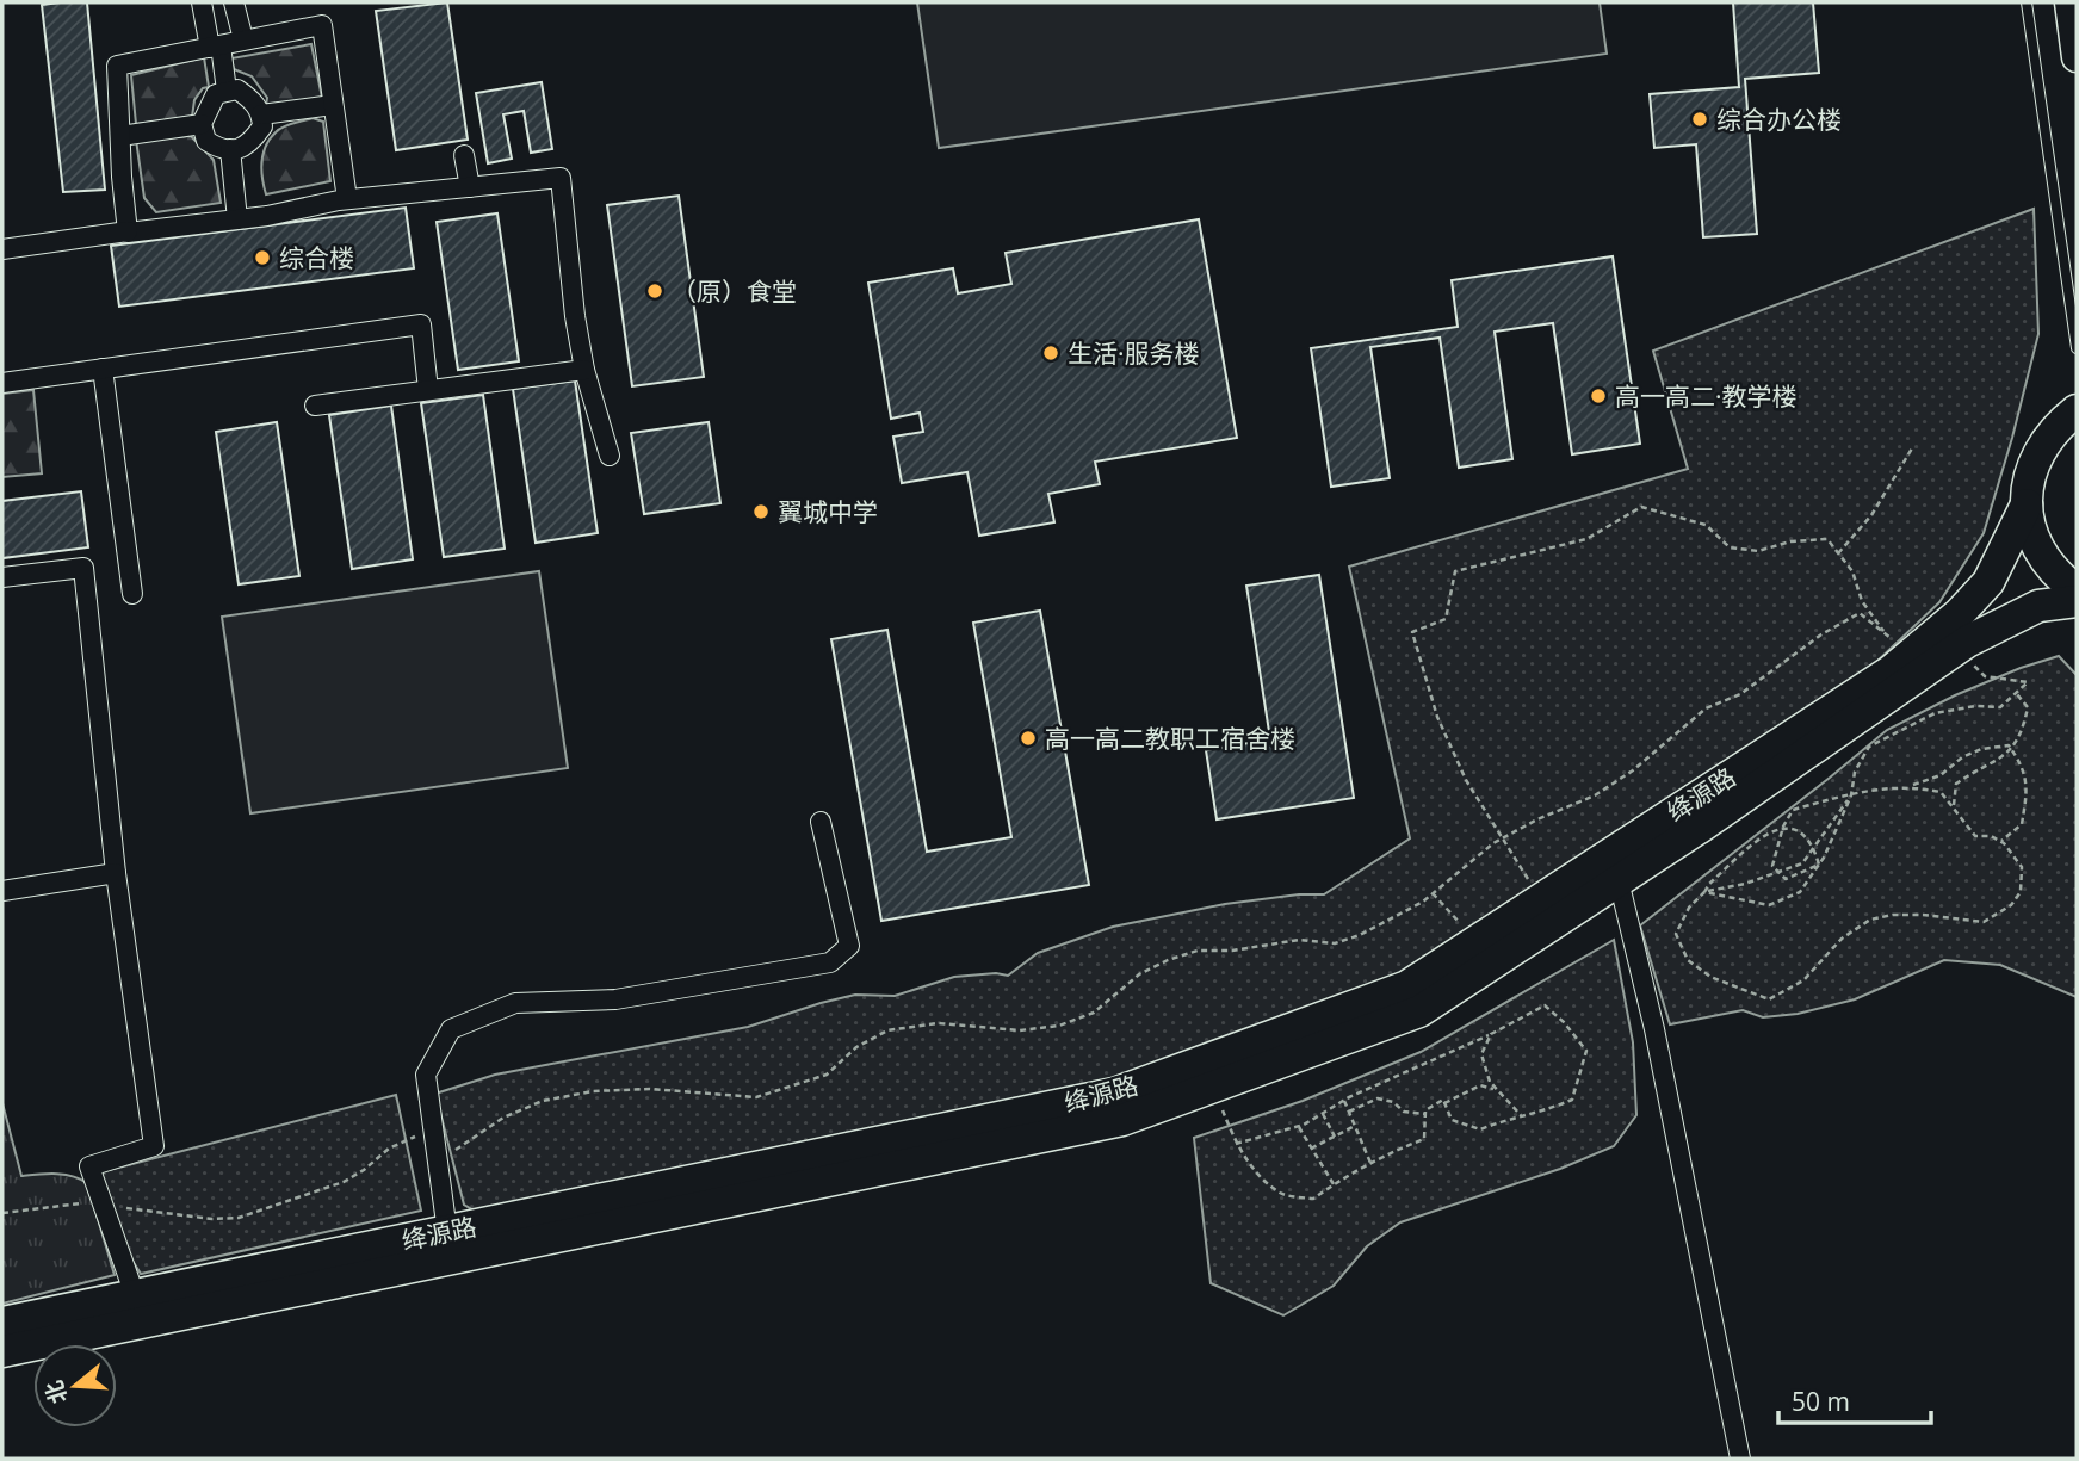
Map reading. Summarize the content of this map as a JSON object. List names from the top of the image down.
{
  "streets": {
    "highway": ["绛源路"]
  },
  "places": [
    "综合办公楼",
    "综合楼",
    "（原）食堂",
    "生活·服务楼",
    "高一高二·教学楼",
    "翼城中学",
    "高一高二教职工宿舍楼"
  ],
  "scale_bar": "50 m",
  "north": "left"
}
